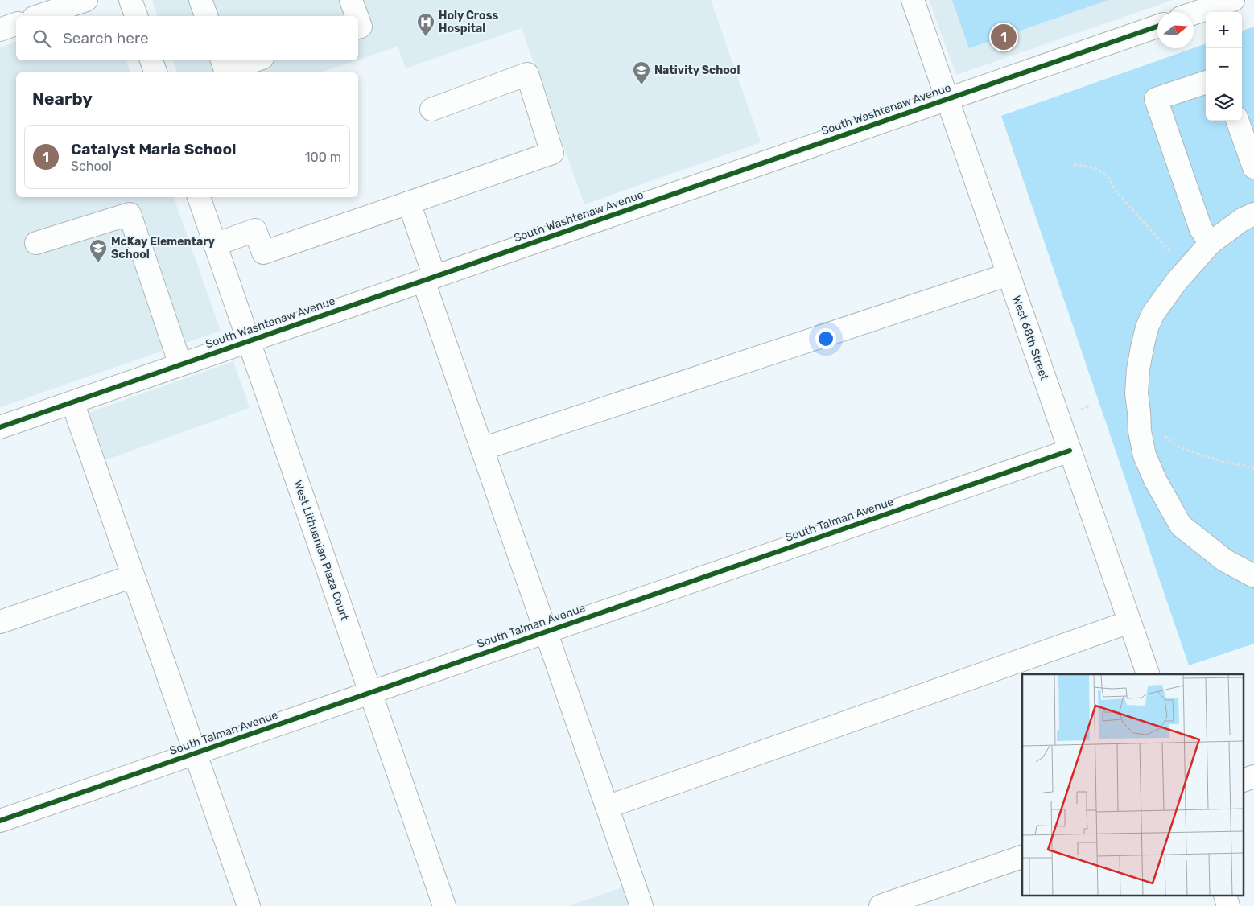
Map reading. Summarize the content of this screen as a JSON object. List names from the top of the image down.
{
  "streets": {
    "street": [
      "South Washtenaw Avenue",
      "West 68th Street",
      "South Talman Avenue",
      "West Lithuanian Plaza Court"
    ]
  },
  "crossings": [
    ["South Washtenaw Avenue", "West 68th Street"],
    ["South Washtenaw Avenue", "West Lithuanian Plaza Court"],
    ["West 68th Street", "South Talman Avenue"],
    ["South Talman Avenue", "West Lithuanian Plaza Court"]
  ],
  "places": {
    "hospital": ["Holy Cross Hospital"],
    "school or university": ["Nativity School", "McKay Elementary School"]
  },
  "north": "right",
  "page": {
    "map_buttons": ["+", "−"],
    "search": "Search here",
    "pins": "1",
    "heading": "Nearby",
    "list": [
      {
        "mark": "1",
        "name": "Catalyst Maria School",
        "note": "School",
        "value": "100 m"
      }
    ]
  }
}
